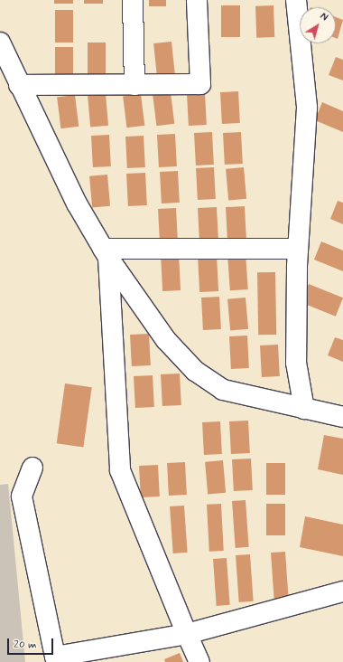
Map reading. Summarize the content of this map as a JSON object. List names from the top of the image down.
{
  "scale_bar": "20 m",
  "north": "top right"
}
